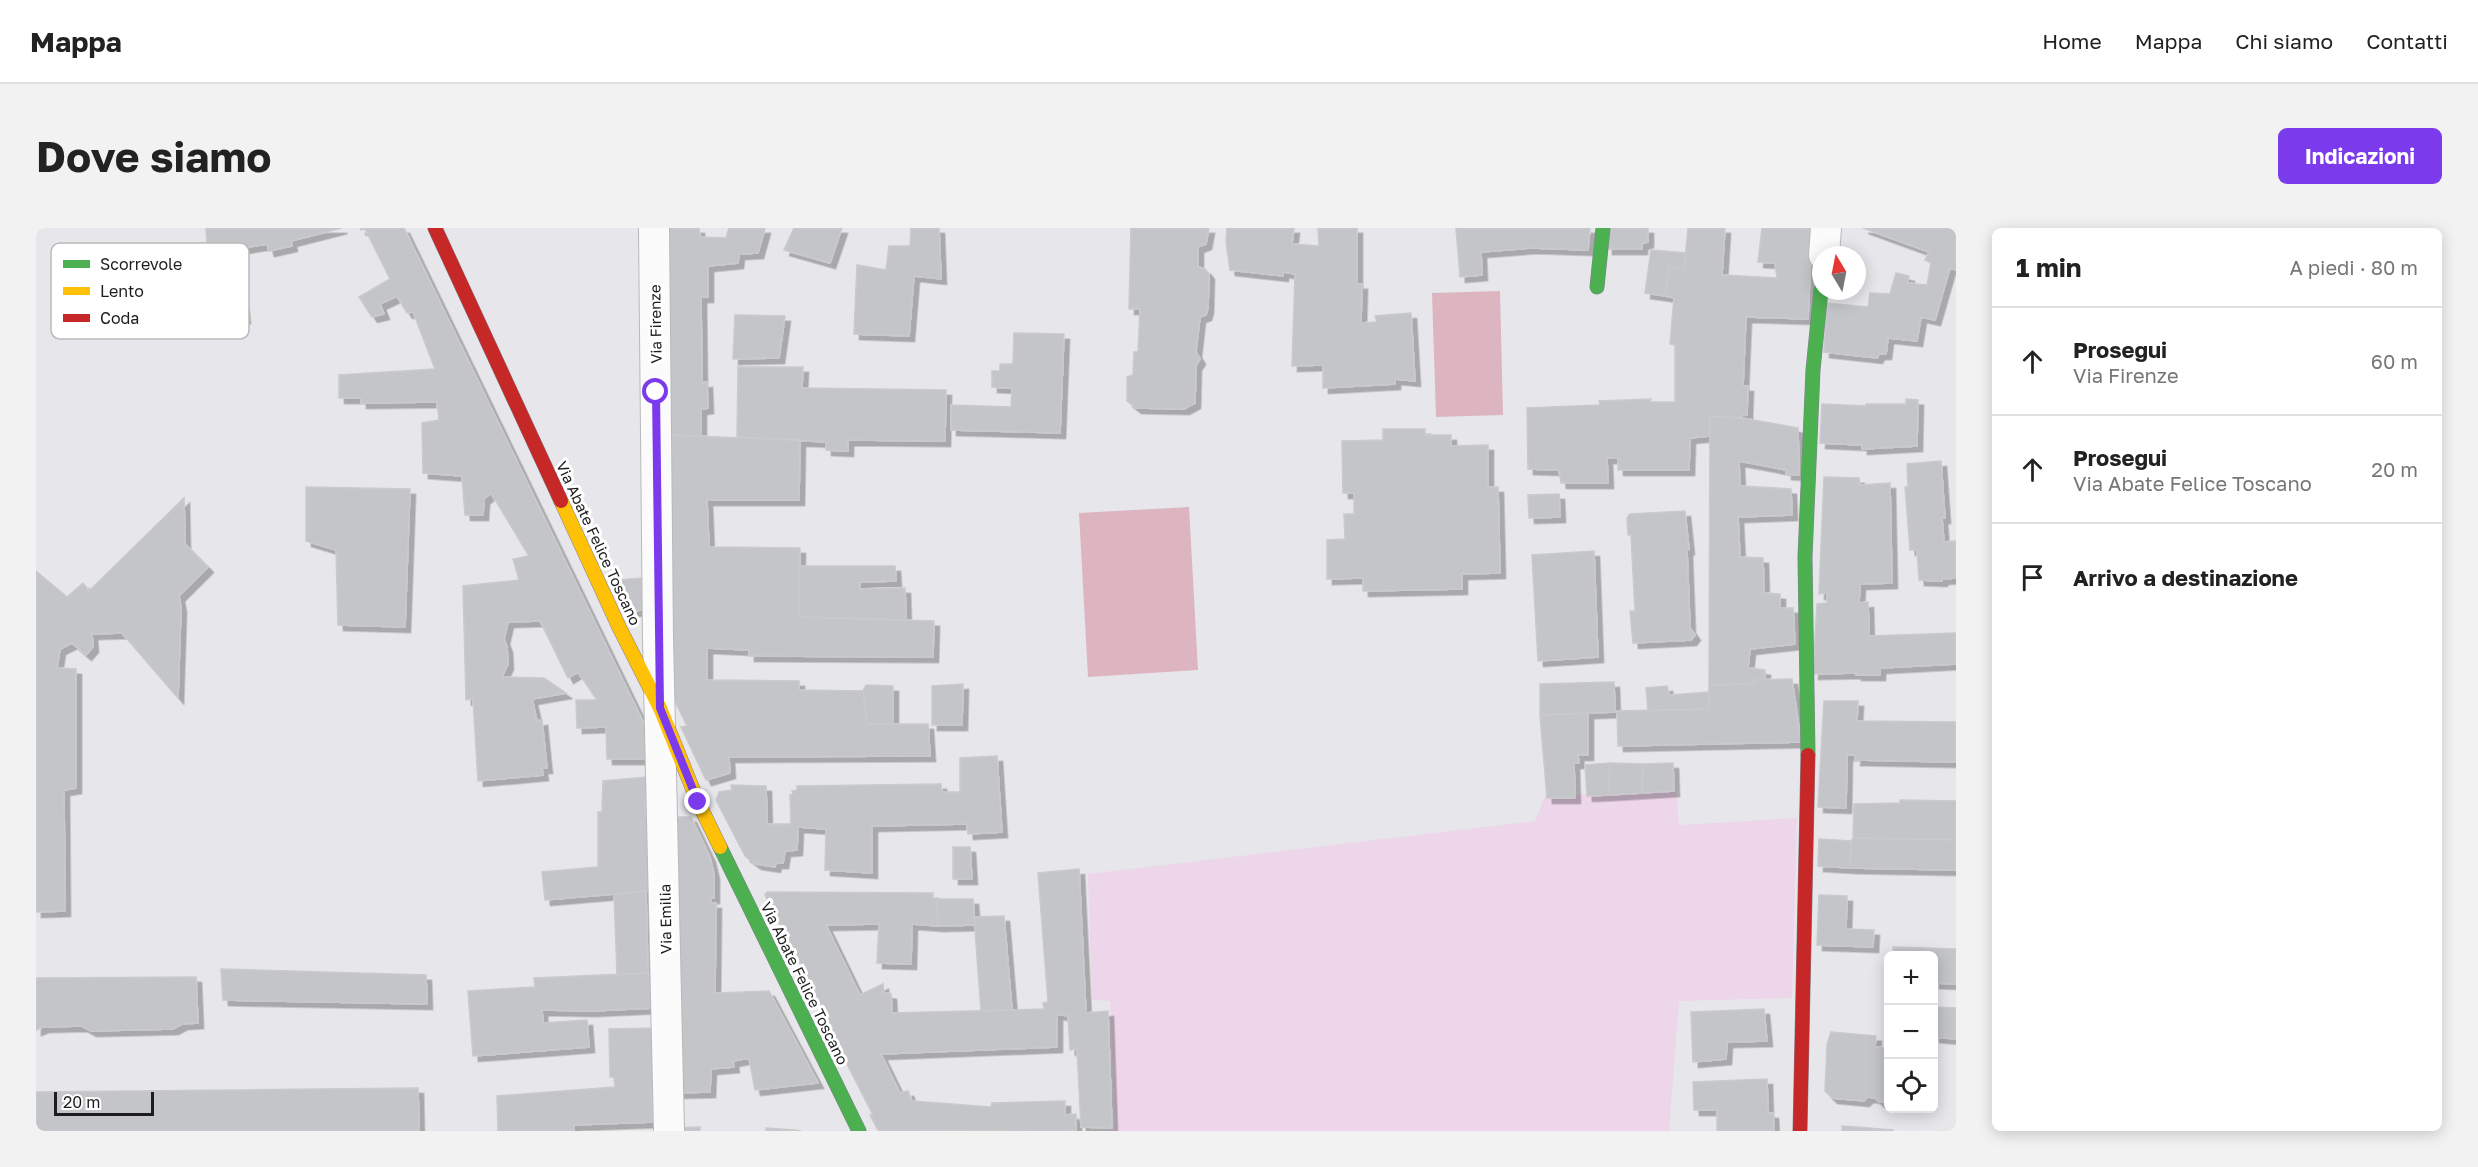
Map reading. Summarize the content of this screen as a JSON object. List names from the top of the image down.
{
  "streets": {
    "street": ["Via Firenze", "Via Abate Felice Toscano", "Via Emilia"]
  },
  "crossings": [
    ["Via Firenze", "Via Abate Felice Toscano"],
    ["Via Firenze", "Via Emilia"],
    ["Via Abate Felice Toscano", "Via Emilia"]
  ],
  "legend": ["Scorrevole", "Lento", "Coda"],
  "scale_bar": "20 m",
  "north": "top",
  "page": {
    "header": "Mappa",
    "nav": [
      "Home",
      "Mappa",
      "Chi siamo",
      "Contatti"
    ],
    "buttons": "Indicazioni",
    "title": "Dove siamo",
    "heading": ["1 min", "A piedi · 80 m"],
    "list": [
      ["Prosegui", "Via Firenze", "60 m"],
      ["Prosegui", "Via Abate Felice Toscano", "20 m"],
      "Arrivo a destinazione"
    ],
    "map_buttons": ["+", "−"],
    "scale": "20 m"
  }
}
